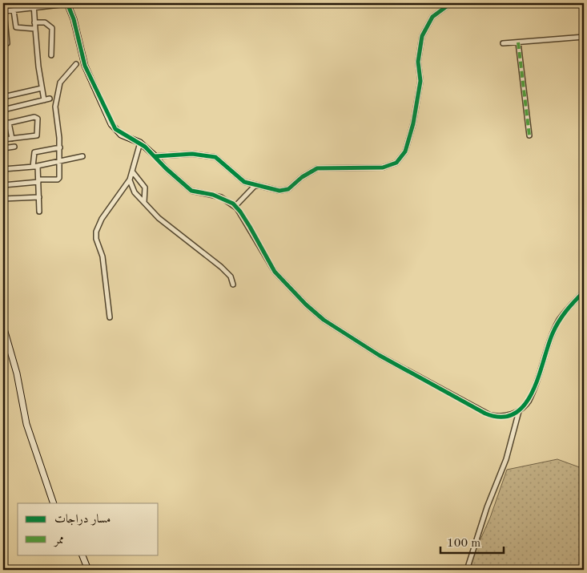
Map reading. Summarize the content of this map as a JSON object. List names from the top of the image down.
{
  "legend": ["مسار دراجات", "ممر"],
  "scale_bar": "100 m"
}
